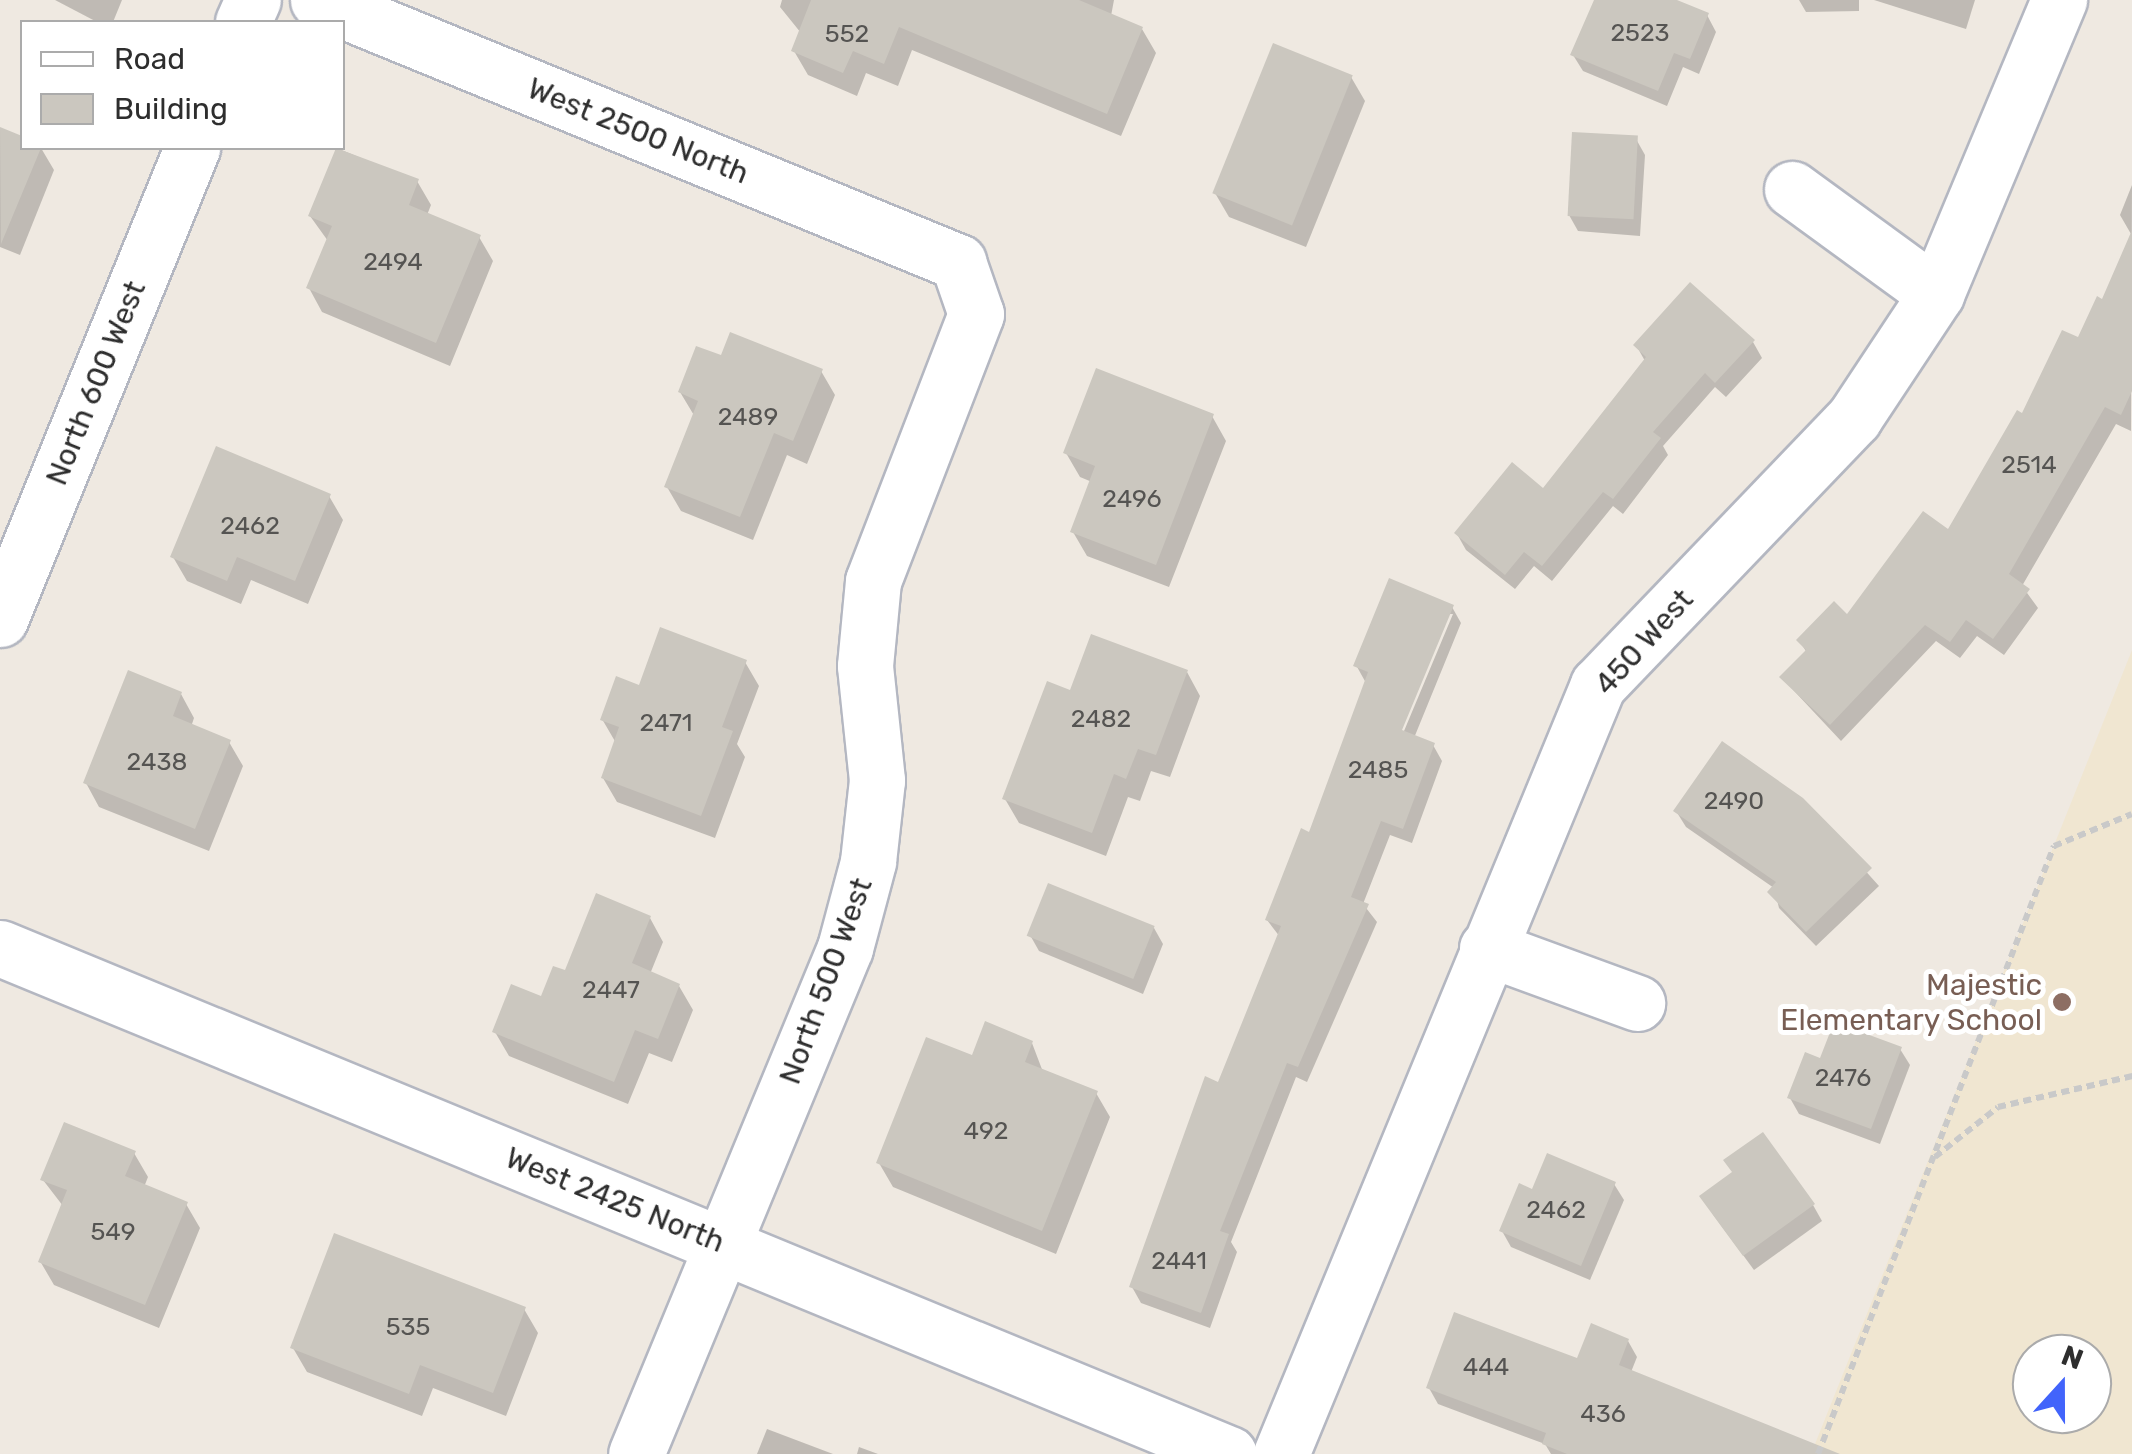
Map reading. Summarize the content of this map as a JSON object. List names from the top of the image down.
{
  "streets": {
    "street": [
      "West 2500 North",
      "North 600 West",
      "450 West",
      "North 500 West",
      "West 2425 North"
    ]
  },
  "crossings": [
    ["West 2500 North", "North 500 West"],
    ["North 500 West", "West 2425 North"]
  ],
  "places": ["Majestic Elementary School"],
  "house_numbers": [
    "2523",
    "552",
    "2494",
    "2489",
    "2514",
    "2496",
    "2462",
    "2482",
    "2471",
    "2438",
    "2485",
    "2490",
    "2447",
    "2476",
    "492",
    "2462",
    "549",
    "2441",
    "535",
    "444",
    "436"
  ],
  "legend": ["Road", "Building"],
  "north": "top"
}
